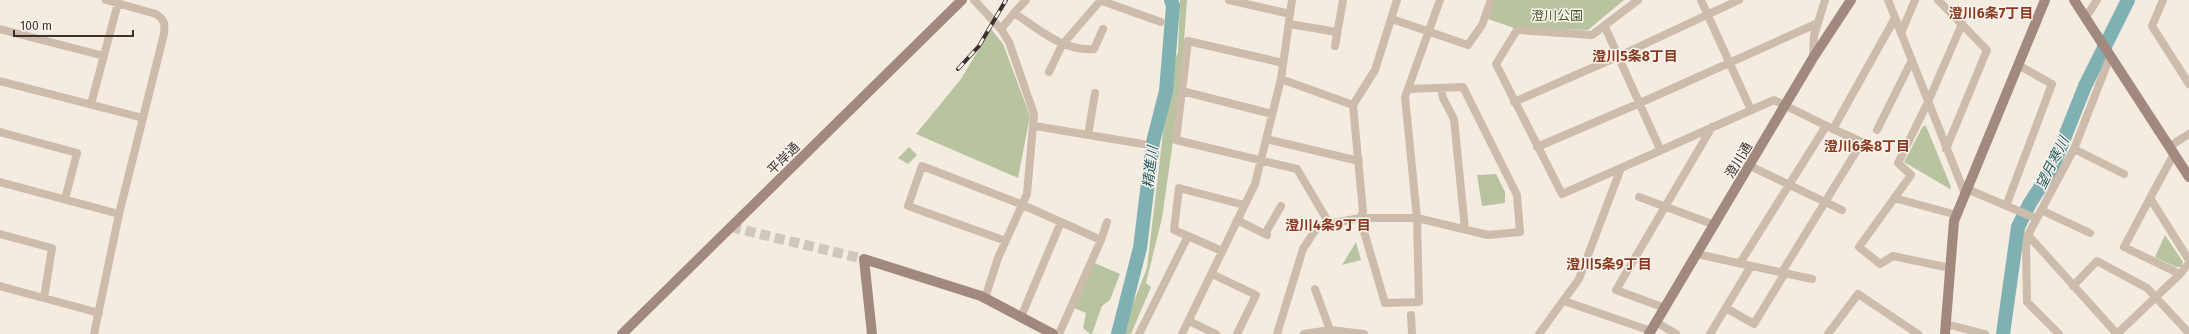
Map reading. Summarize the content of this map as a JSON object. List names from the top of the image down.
{
  "streets": {
    "street": ["平岸通", "澄川通"]
  },
  "districts": [
    "澄川6条7丁目",
    "澄川5条8丁目",
    "澄川6条8丁目",
    "澄川4条9丁目",
    "澄川5条9丁目"
  ],
  "water": ["望月寒川", "精進川"],
  "parks": ["澄川公園"],
  "scale_bar": "100 m"
}
